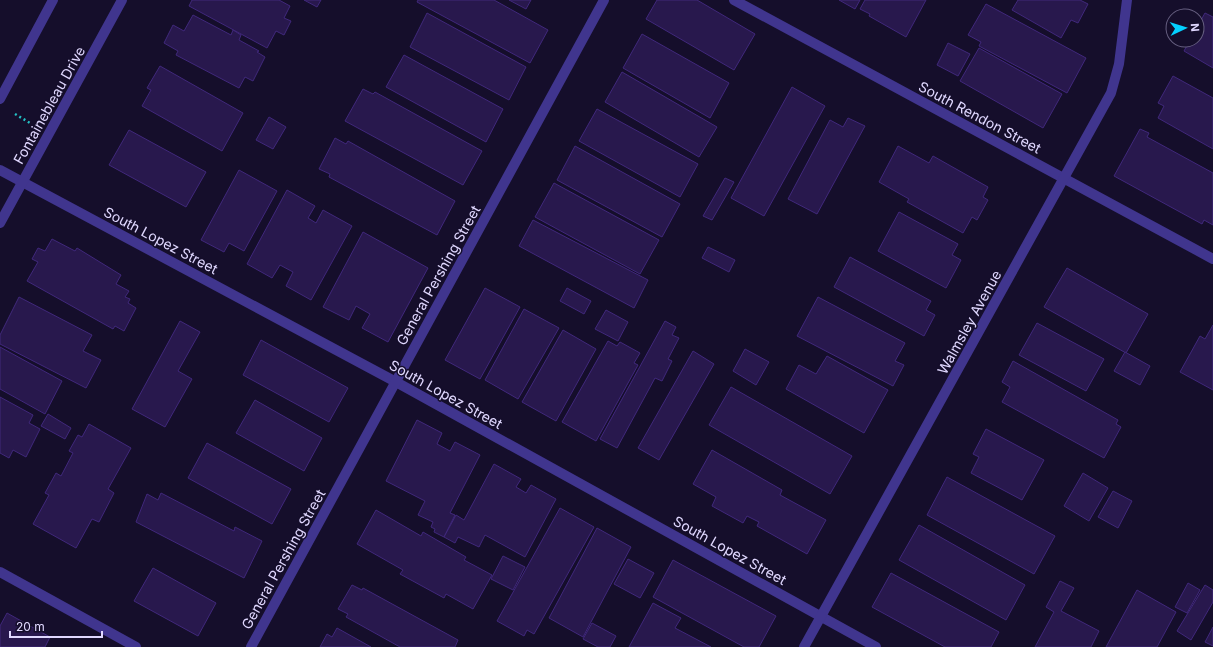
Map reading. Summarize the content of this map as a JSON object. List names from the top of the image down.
{
  "streets": {
    "street": [
      "Fontainebleau Drive",
      "South Rendon Street",
      "South Lopez Street",
      "General Pershing Street",
      "Walmsley Avenue"
    ]
  },
  "crossings": [
    ["Fontainebleau Drive", "South Lopez Street"],
    ["South Rendon Street", "Walmsley Avenue"],
    ["South Lopez Street", "General Pershing Street"],
    ["South Lopez Street", "Walmsley Avenue"]
  ],
  "scale_bar": "20 m",
  "north": "right"
}
